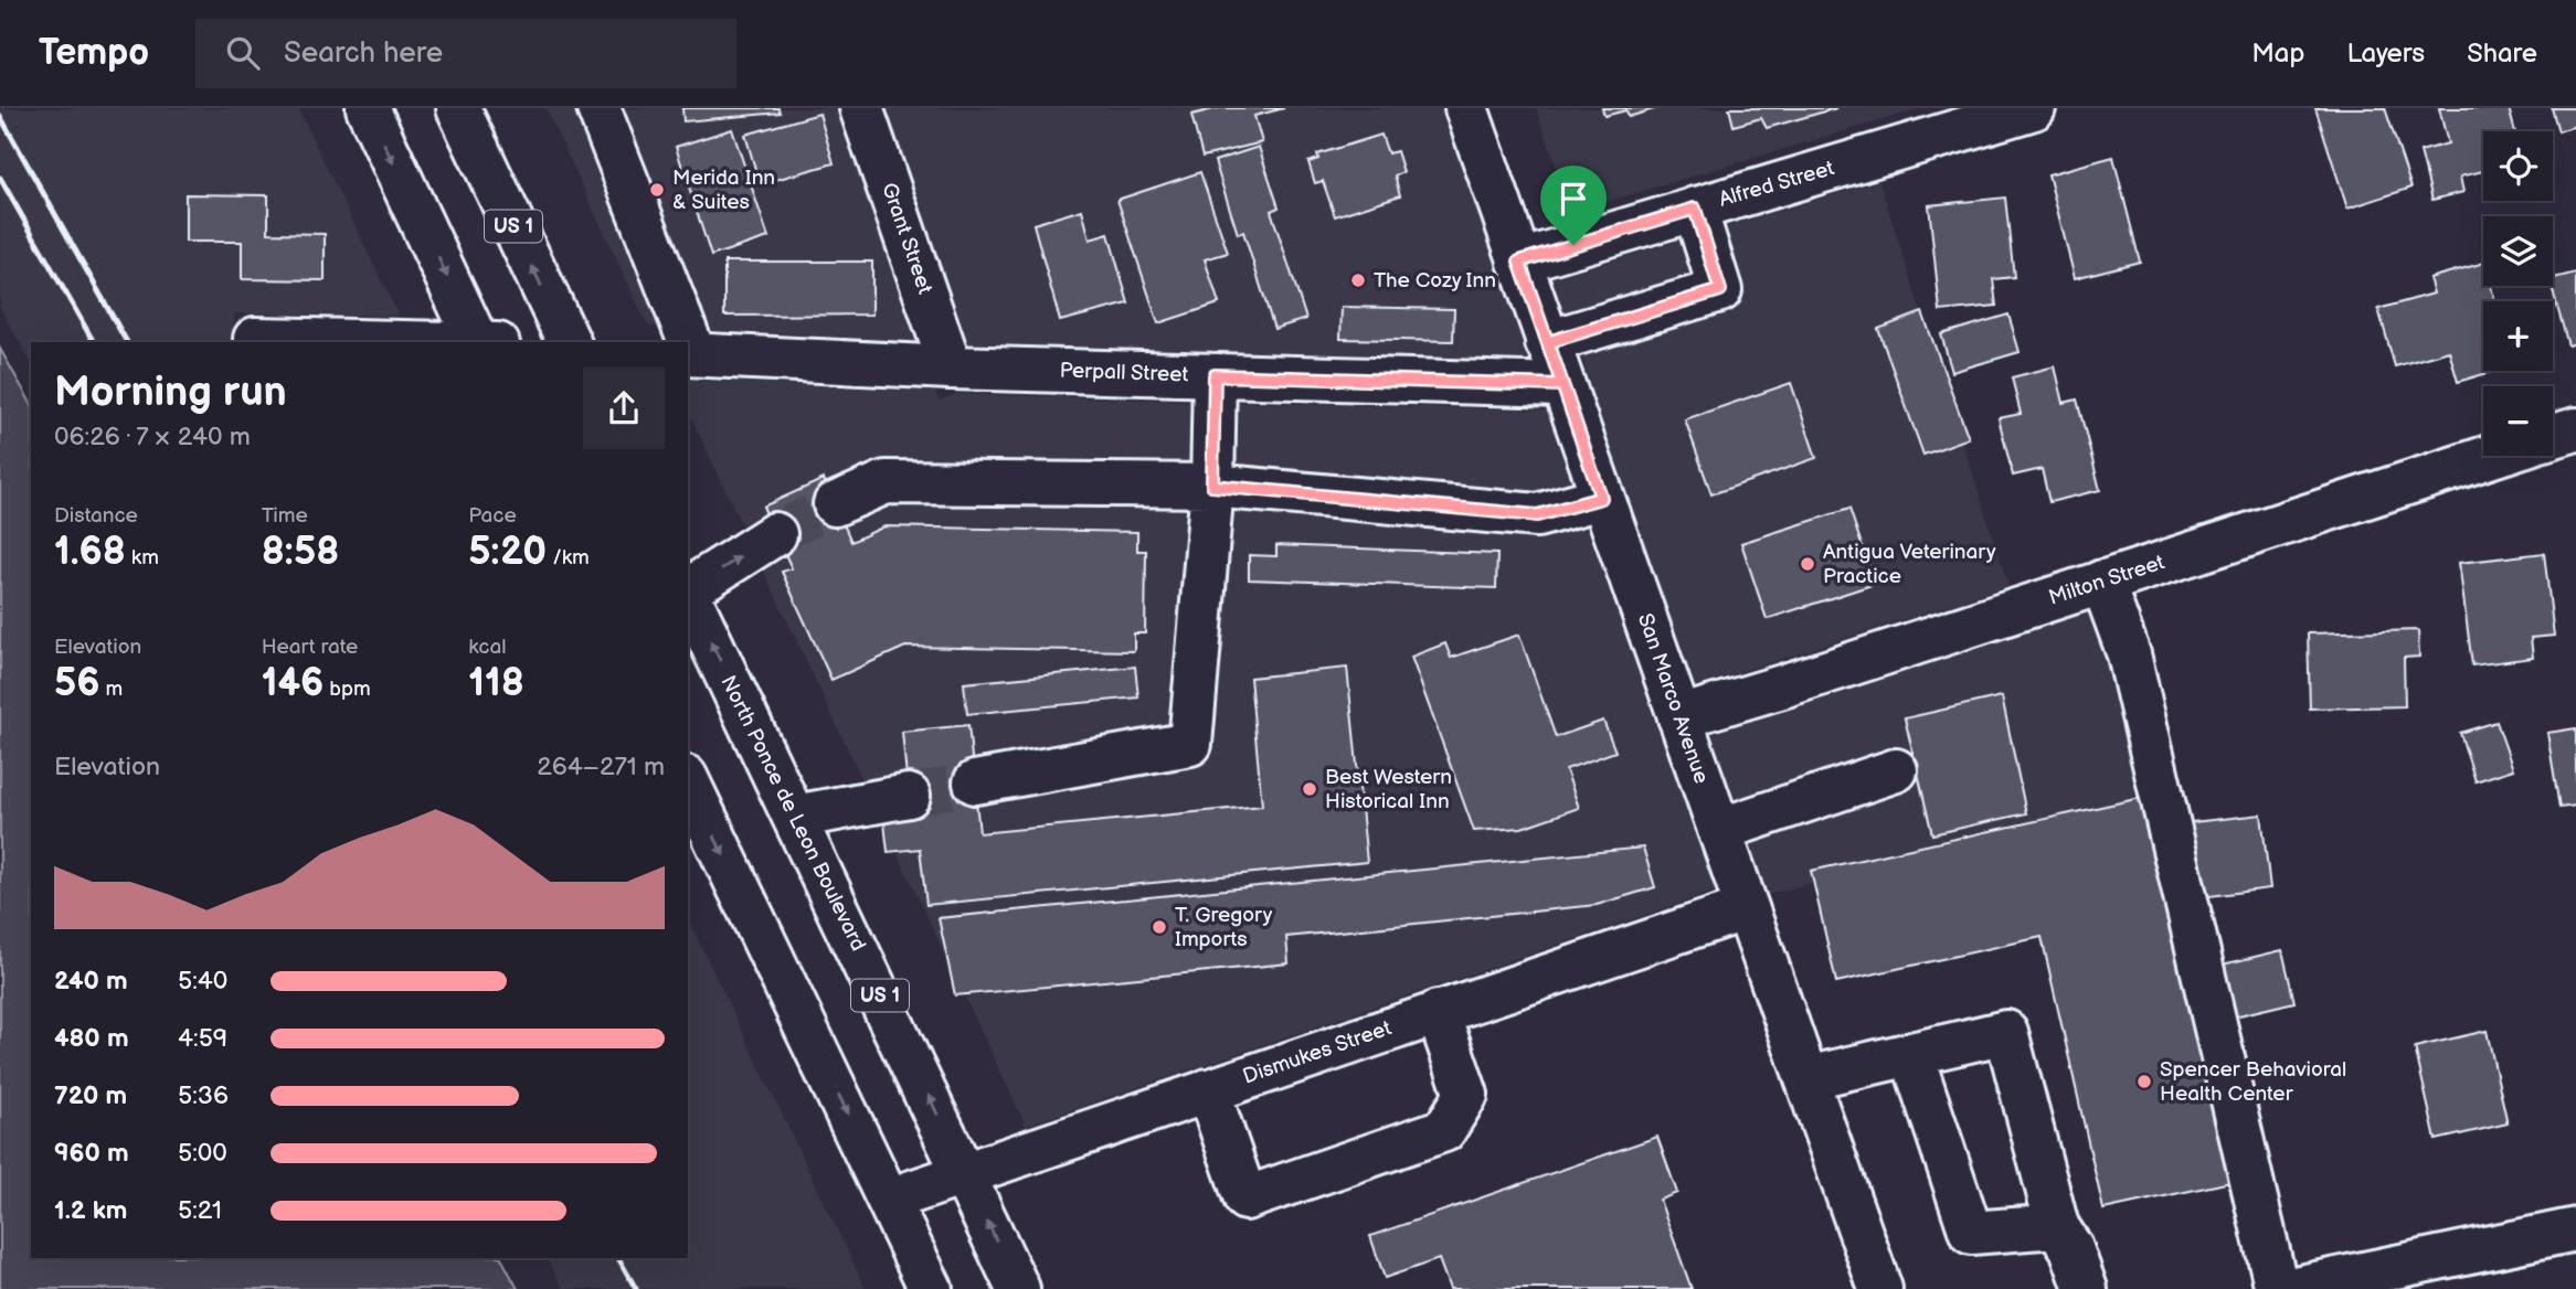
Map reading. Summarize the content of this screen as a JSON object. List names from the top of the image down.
{
  "streets": {
    "main road": [
      "Alfred Street",
      "US 1",
      "Grant Street",
      "Perpall Street",
      "Milton Street",
      "San Marco Avenue",
      "North Ponce de Leon Boulevard",
      "Dismukes Street"
    ]
  },
  "crossings": [
    ["Alfred Street", "San Marco Avenue"],
    ["Grant Street", "Perpall Street"],
    ["Perpall Street", "San Marco Avenue"],
    ["Milton Street", "San Marco Avenue"],
    ["San Marco Avenue", "Dismukes Street"],
    ["North Ponce de Leon Boulevard", "Dismukes Street"]
  ],
  "places": [
    "Merida Inn & Suites",
    "The Cozy Inn",
    "Antigua Veterinary Practice",
    "Best Western Historical Inn",
    "T. Gregory Imports",
    "Spencer Behavioral Health Center"
  ],
  "page": {
    "header": "Tempo",
    "search": "Search here",
    "nav": ["Map", "Layers", "Share"],
    "map_buttons": ["+", "−"],
    "heading": ["Morning run", "06:26 · 7 × 240 m"],
    "stats": [
      ["Distance", "1.68 km"],
      ["Time", "8:58"],
      ["Pace", "5:20 /km"],
      ["Elevation", "56 m"],
      ["Heart rate", "146 bpm"],
      ["kcal", "118"]
    ],
    "chart": ["Elevation", "264–271 m"],
    "list": [
      {
        "name": "240 m",
        "note": "5:40"
      },
      {
        "name": "480 m",
        "note": "4:59"
      },
      {
        "name": "720 m",
        "note": "5:36"
      },
      {
        "name": "960 m",
        "note": "5:00"
      },
      {
        "name": "1.2 km",
        "note": "5:21"
      }
    ]
  }
}
